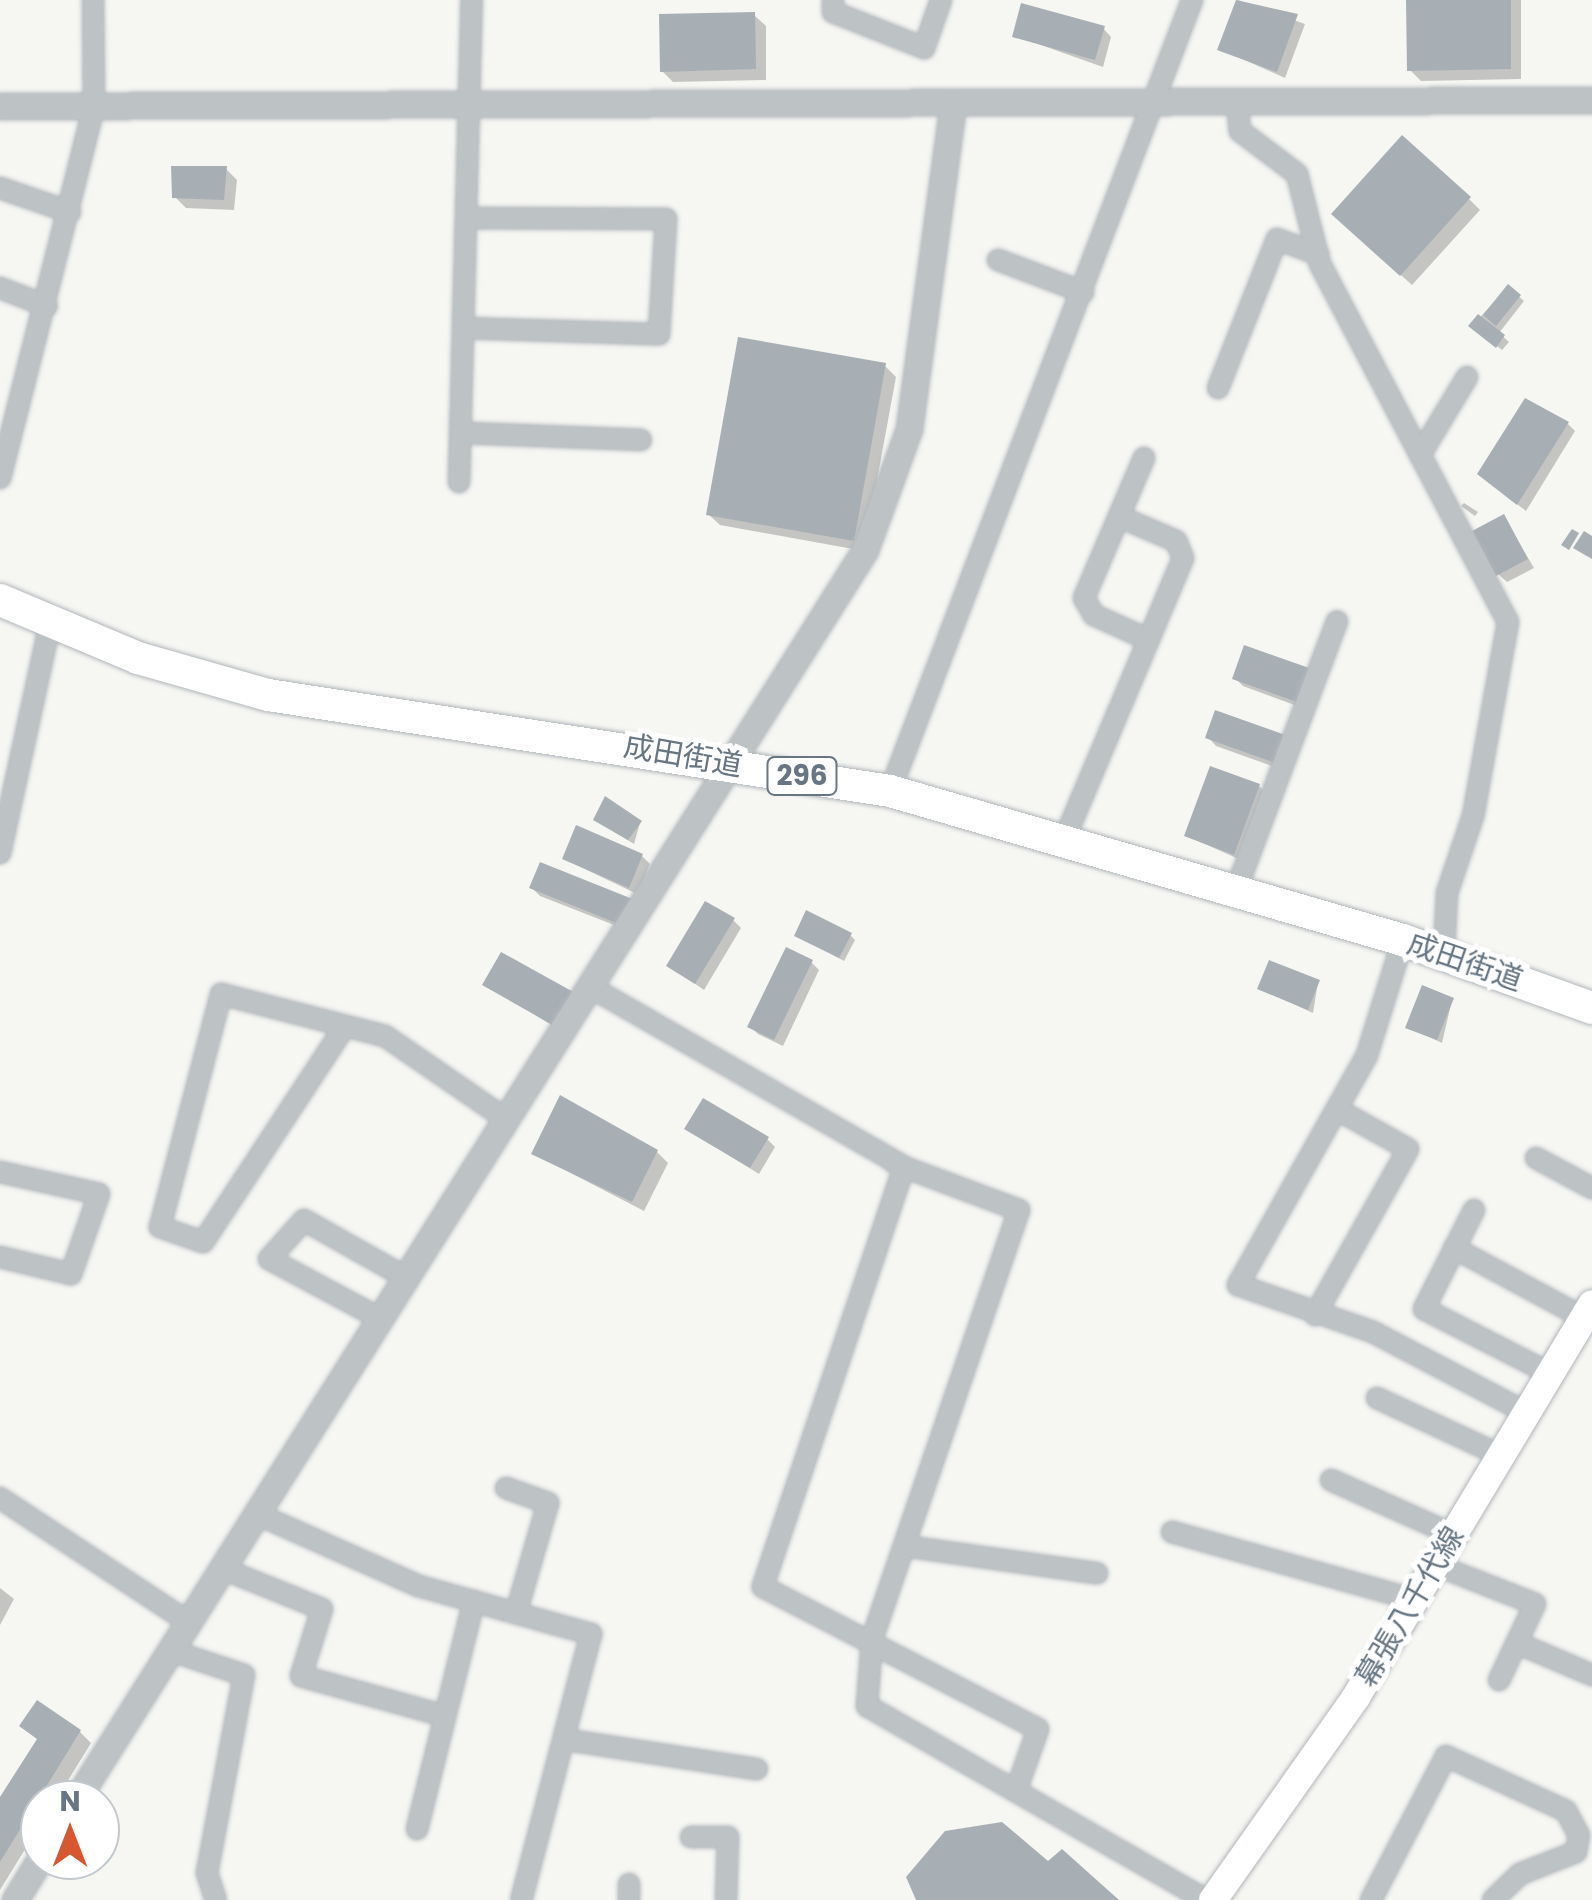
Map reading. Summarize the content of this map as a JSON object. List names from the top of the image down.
{
  "streets": {
    "highway": ["成田街道", "296"],
    "main road": ["幕張八千代線"]
  },
  "north": "top"
}
